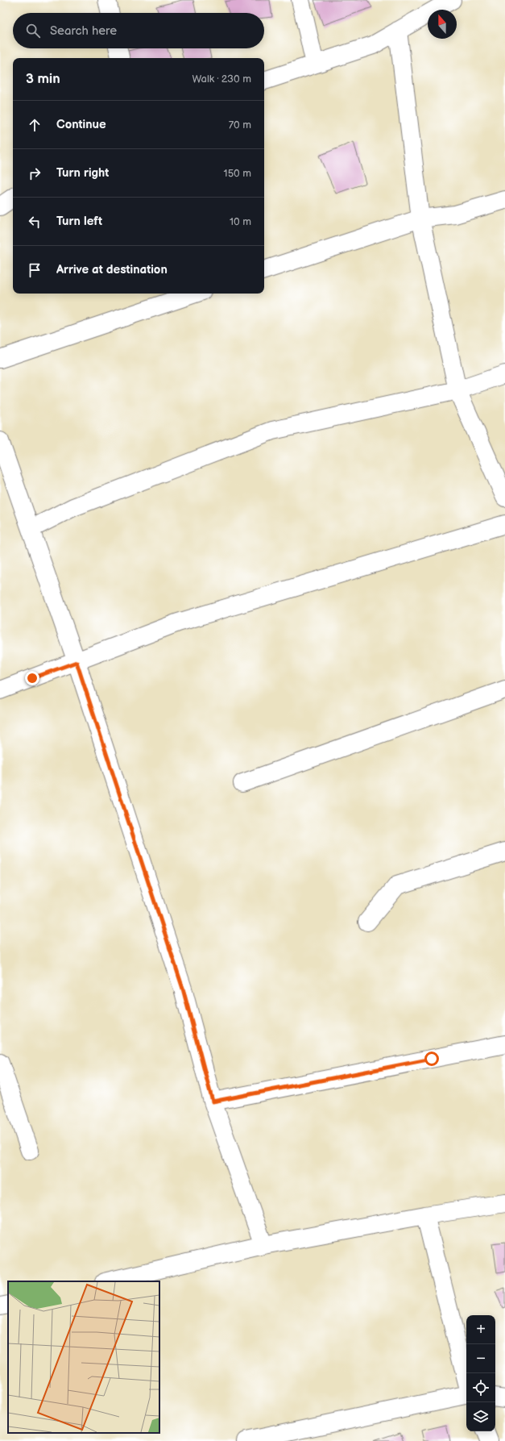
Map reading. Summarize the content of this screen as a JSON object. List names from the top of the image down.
{
  "north": "top",
  "page": {
    "search": "Search here",
    "heading": ["3 min", "Walk · 230 m"],
    "list": [
      ["Continue", "70 m"],
      ["Turn right", "150 m"],
      ["Turn left", "10 m"],
      "Arrive at destination"
    ],
    "map_buttons": ["+", "−"]
  }
}
